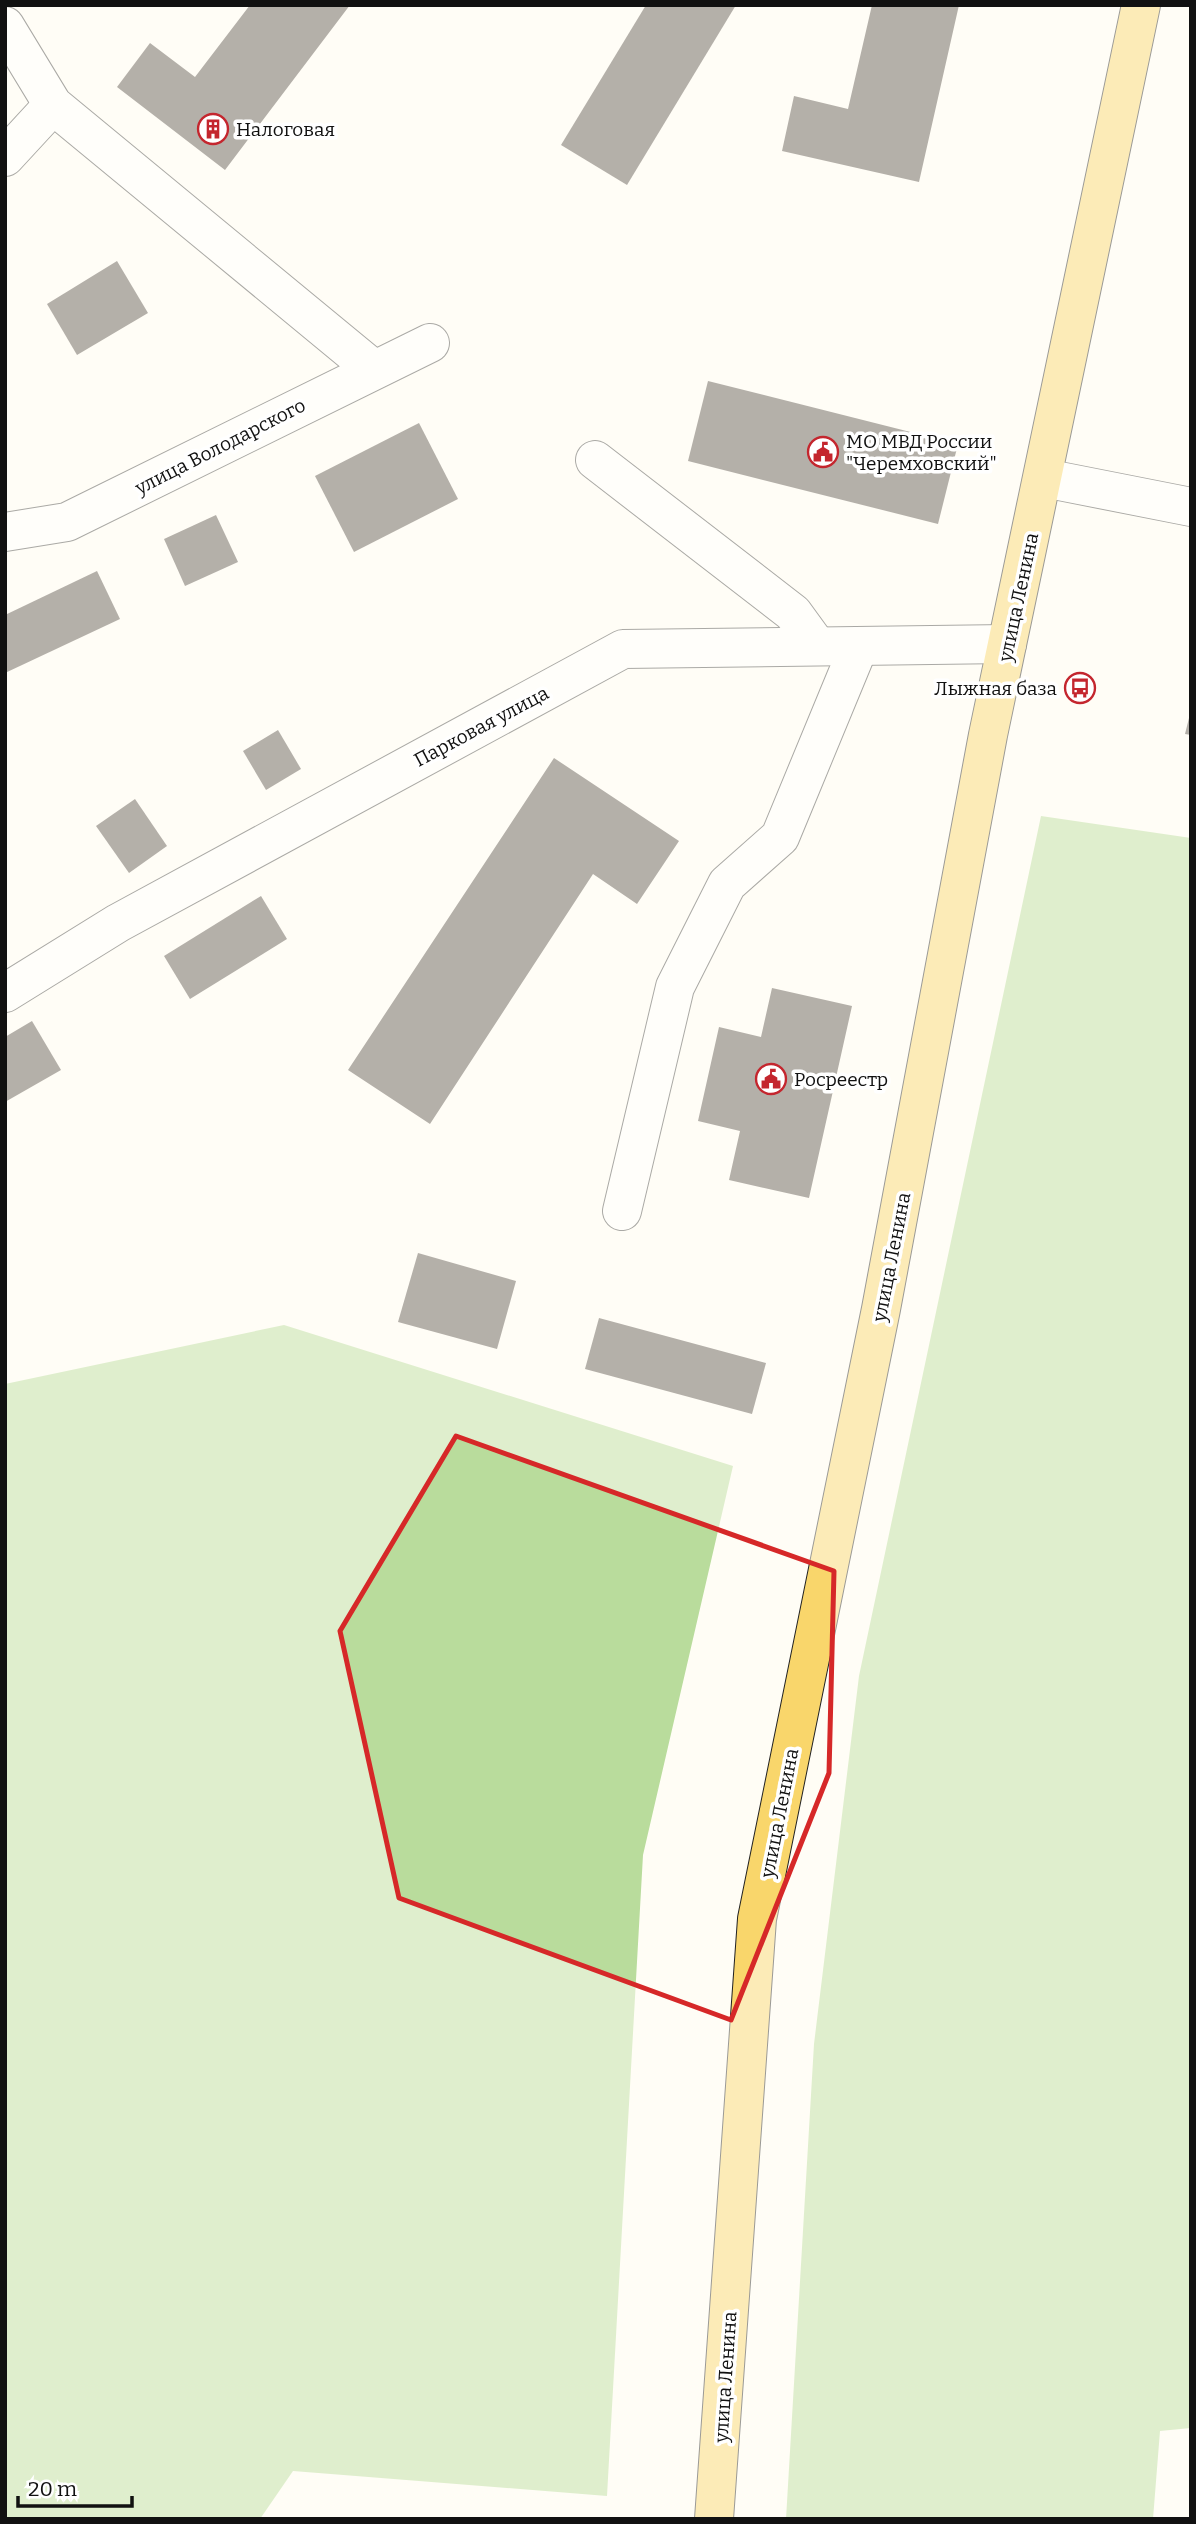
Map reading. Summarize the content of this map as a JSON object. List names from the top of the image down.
{
  "streets": {
    "main road": ["улица Ленина"],
    "street": ["улица Володарского", "Парковая улица"]
  },
  "crossings": [
    ["улица Ленина", "Парковая улица"]
  ],
  "places": {
    "building": ["Налоговая"],
    "public building": ["МО МВД России \"Черемховский\"", "Росреестр"],
    "bus stop": ["Лыжная база"]
  },
  "scale_bar": "20 m"
}
